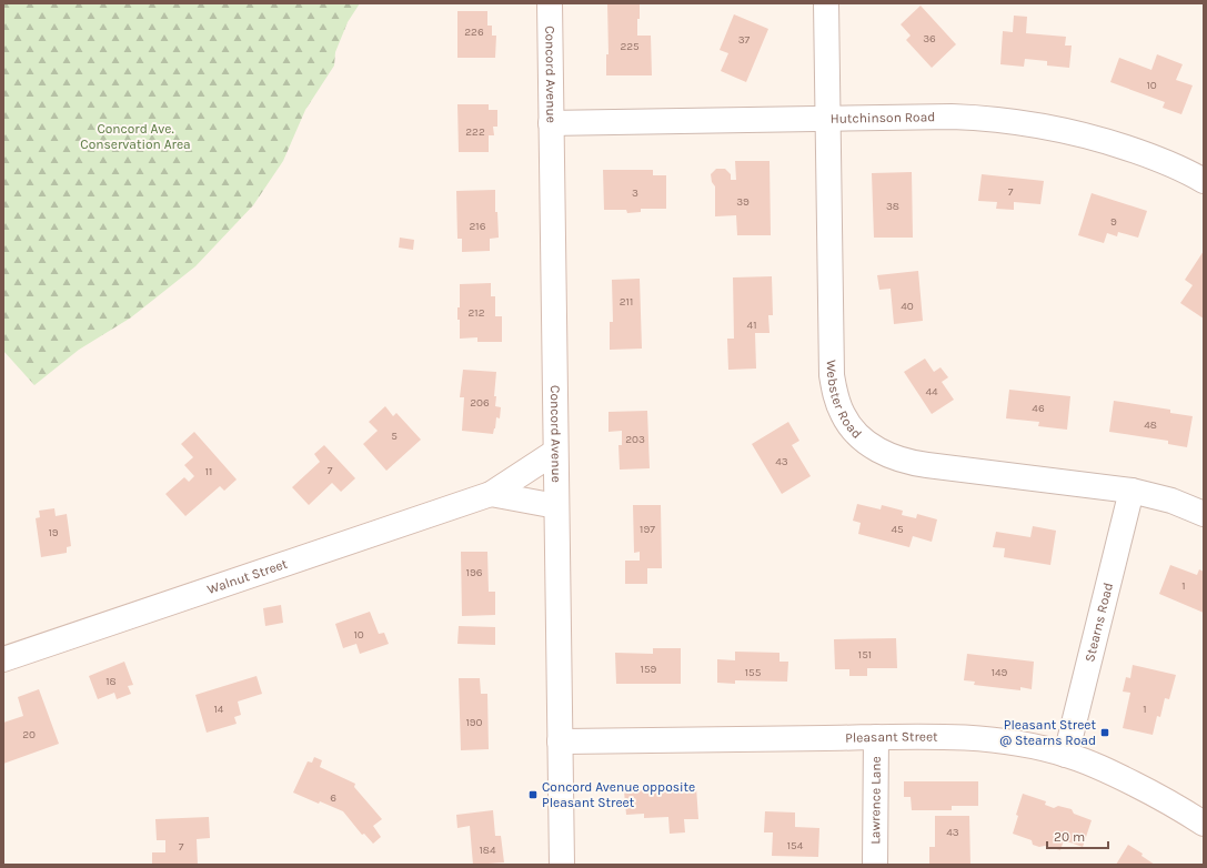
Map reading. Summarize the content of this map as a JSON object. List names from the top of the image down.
{
  "streets": {
    "street": [
      "Concord Avenue",
      "Hutchinson Road",
      "Webster Road",
      "Walnut Street",
      "Stearns Road",
      "Pleasant Street",
      "Lawrence Lane"
    ]
  },
  "crossings": [
    ["Concord Avenue", "Hutchinson Road"],
    ["Concord Avenue", "Walnut Street"],
    ["Concord Avenue", "Pleasant Street"],
    ["Hutchinson Road", "Webster Road"],
    ["Webster Road", "Stearns Road"],
    ["Stearns Road", "Pleasant Street"],
    ["Pleasant Street", "Lawrence Lane"]
  ],
  "parks": ["Concord Ave. Conservation Area"],
  "places": {
    "transit": ["Pleasant Street @ Stearns Road", "Concord Avenue opposite Pleasant Street"]
  },
  "house_numbers": [
    "226",
    "36",
    "37",
    "225",
    "10",
    "222",
    "7",
    "3",
    "39",
    "38",
    "9",
    "216",
    "211",
    "40",
    "212",
    "41",
    "44",
    "206",
    "46",
    "48",
    "5",
    "203",
    "43",
    "7",
    "11",
    "197",
    "45",
    "19",
    "196",
    "1",
    "10",
    "151",
    "159",
    "155",
    "149",
    "18",
    "14",
    "1",
    "190",
    "20",
    "6",
    "43",
    "154",
    "7",
    "184"
  ],
  "scale_bar": "20 m"
}
